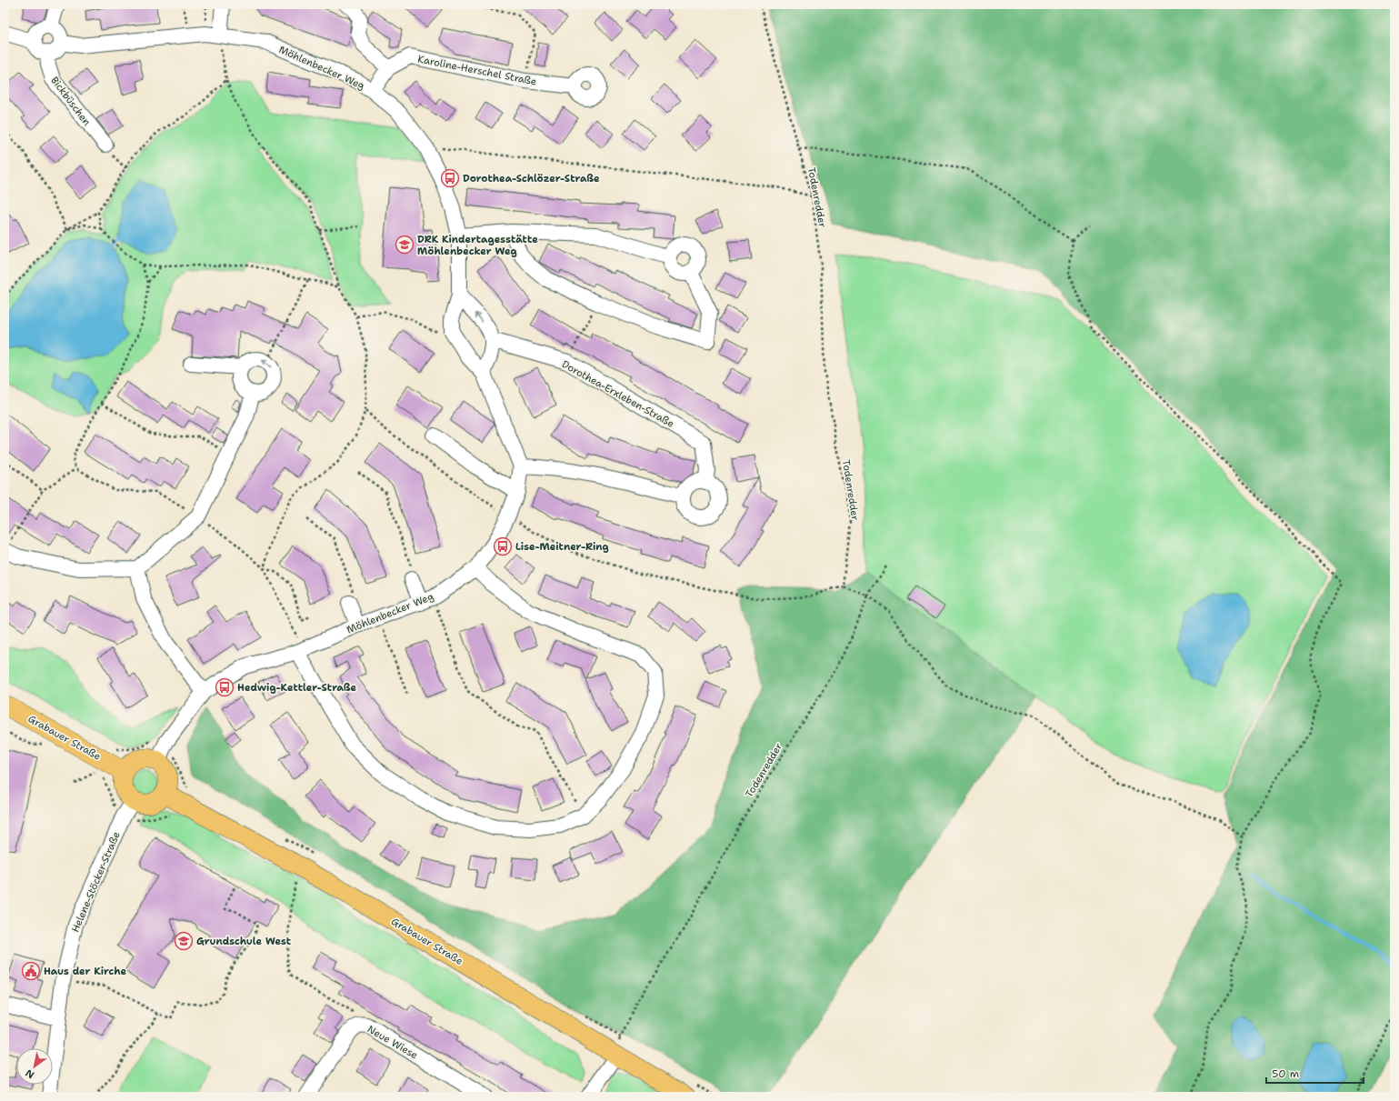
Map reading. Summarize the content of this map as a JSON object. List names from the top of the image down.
{
  "streets": {
    "main road": ["Grabauer Straße"],
    "street": [
      "Möhlenbecker Weg",
      "Karoline-Herschel Straße",
      "Bickbüschen",
      "Dorothea-Erxleben-Straße",
      "Helene-Stöcker-Straße",
      "Neue Wiese"
    ],
    "path": ["Todenredder"]
  },
  "crossings": [
    ["Möhlenbecker Weg", "Karoline-Herschel Straße"],
    ["Möhlenbecker Weg", "Bickbüschen"],
    ["Todenredder", "Grabauer Straße"]
  ],
  "places": {
    "bus stop": ["Dorothea-Schlözer-Straße", "Lise-Meitner-Ring", "Hedwig-Kettler-Straße"],
    "school or university": ["DRK Kindertagesstätte Möhlenbecker Weg", "Grundschule West"],
    "public building": ["Haus der Kirche"]
  },
  "scale_bar": "50 m",
  "north": "bottom left"
}
